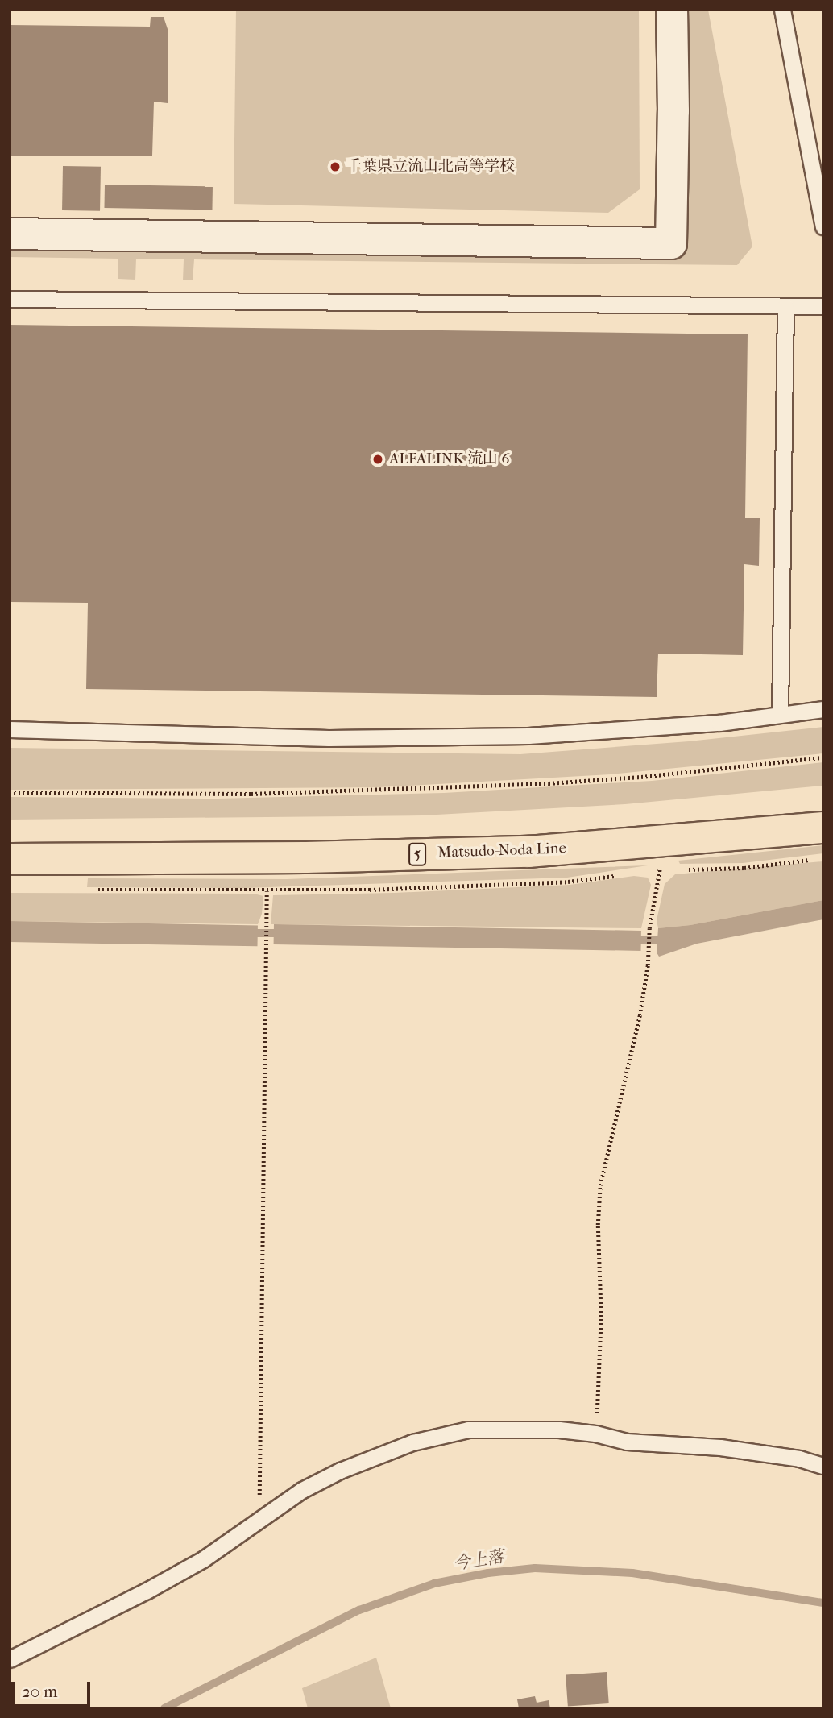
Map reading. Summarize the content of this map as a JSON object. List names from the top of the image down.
{
  "streets": {
    "main road": ["Matsudo-Noda Line", "5"]
  },
  "water": ["今上落"],
  "places": ["千葉県立流山北高等学校", "ALFALINK 流山 6"],
  "scale_bar": "20 m"
}
